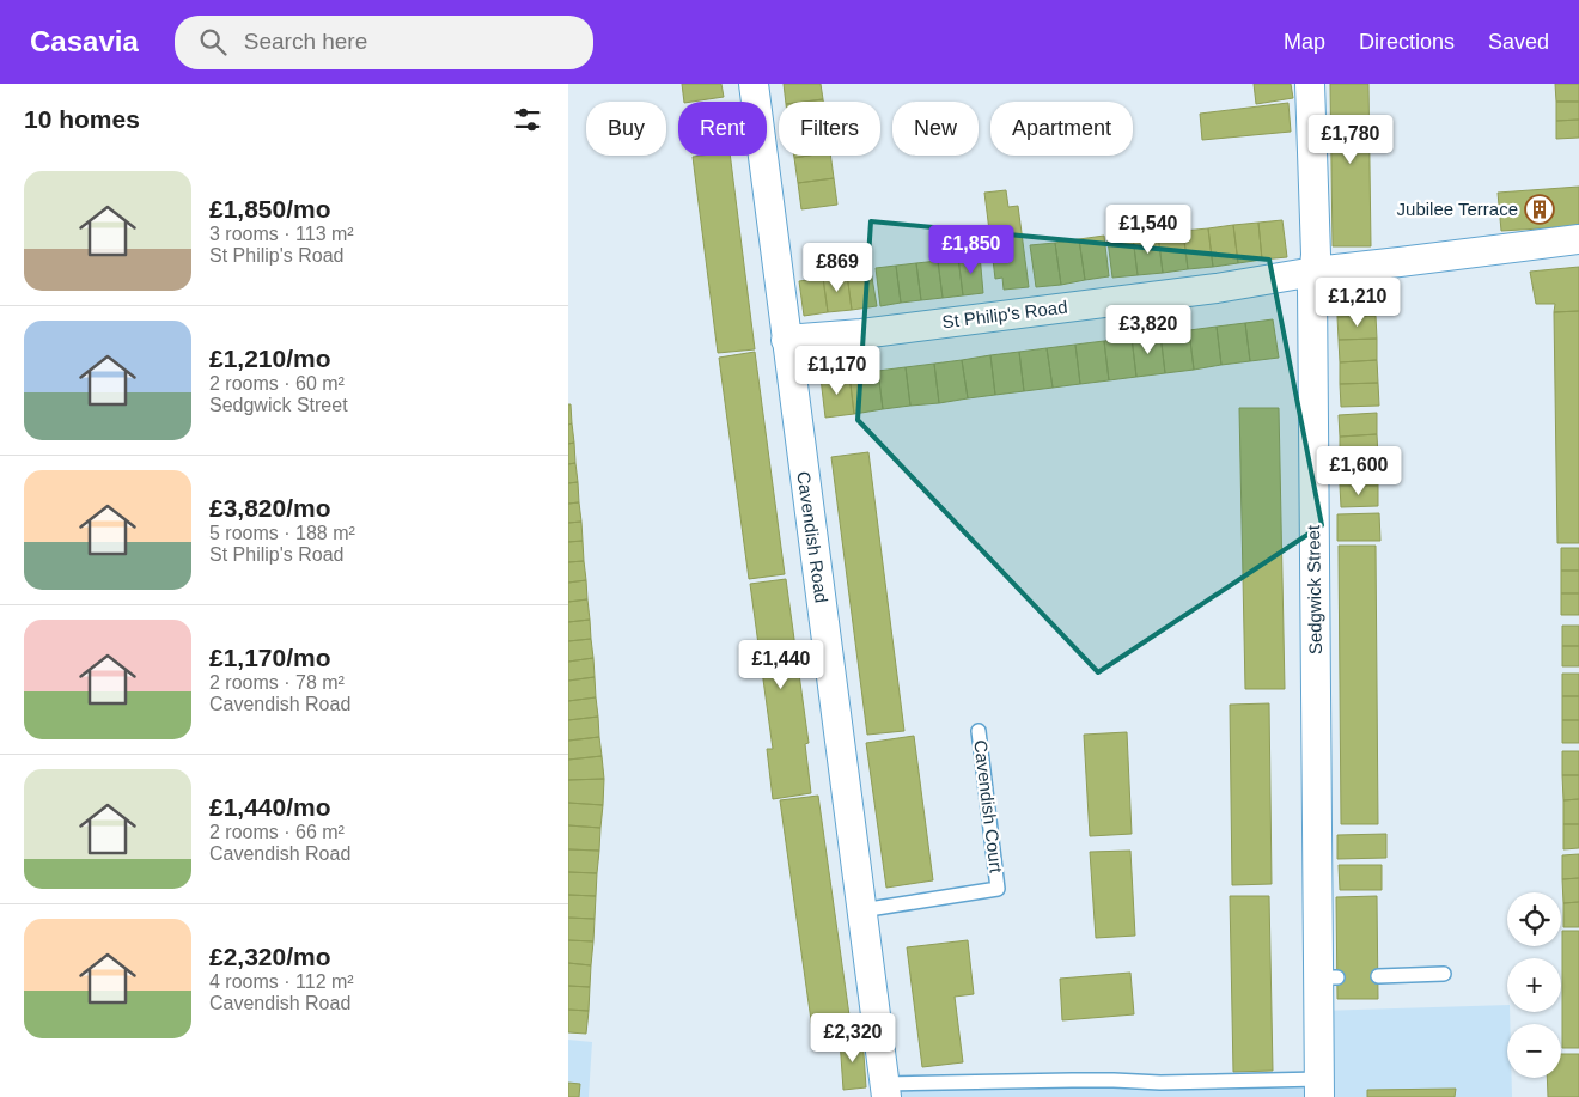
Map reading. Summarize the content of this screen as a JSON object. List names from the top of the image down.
{
  "streets": {
    "street": ["St Philip's Road", "Cavendish Road", "Sedgwick Street"],
    "lane": ["Cavendish Court"]
  },
  "crossings": [
    ["St Philip's Road", "Cavendish Road"],
    ["St Philip's Road", "Sedgwick Street"],
    ["Cavendish Road", "Cavendish Court"]
  ],
  "places": {
    "building": ["Jubilee Terrace"]
  },
  "page": {
    "header": "Casavia",
    "search": "Search here",
    "nav": ["Map", "Directions", "Saved"],
    "heading": "10 homes",
    "chip": [
      "Buy",
      "Rent",
      "Filters",
      "New",
      "Apartment"
    ],
    "price": [
      "£1,780",
      "£1,540",
      "£1,850",
      "£869",
      "£1,210",
      "£3,820",
      "£1,170",
      "£1,600",
      "£1,440",
      "£2,320"
    ],
    "list": [
      {
        "name": "£1,850/mo",
        "note": "3 rooms · 113 m² · St Philip's Road"
      },
      {
        "name": "£1,210/mo",
        "note": "2 rooms · 60 m² · Sedgwick Street"
      },
      {
        "name": "£3,820/mo",
        "note": "5 rooms · 188 m² · St Philip's Road"
      },
      {
        "name": "£1,170/mo",
        "note": "2 rooms · 78 m² · Cavendish Road"
      },
      {
        "name": "£1,440/mo",
        "note": "2 rooms · 66 m² · Cavendish Road"
      },
      {
        "name": "£2,320/mo",
        "note": "4 rooms · 112 m² · Cavendish Road"
      }
    ],
    "map_buttons": ["+", "−"]
  }
}
